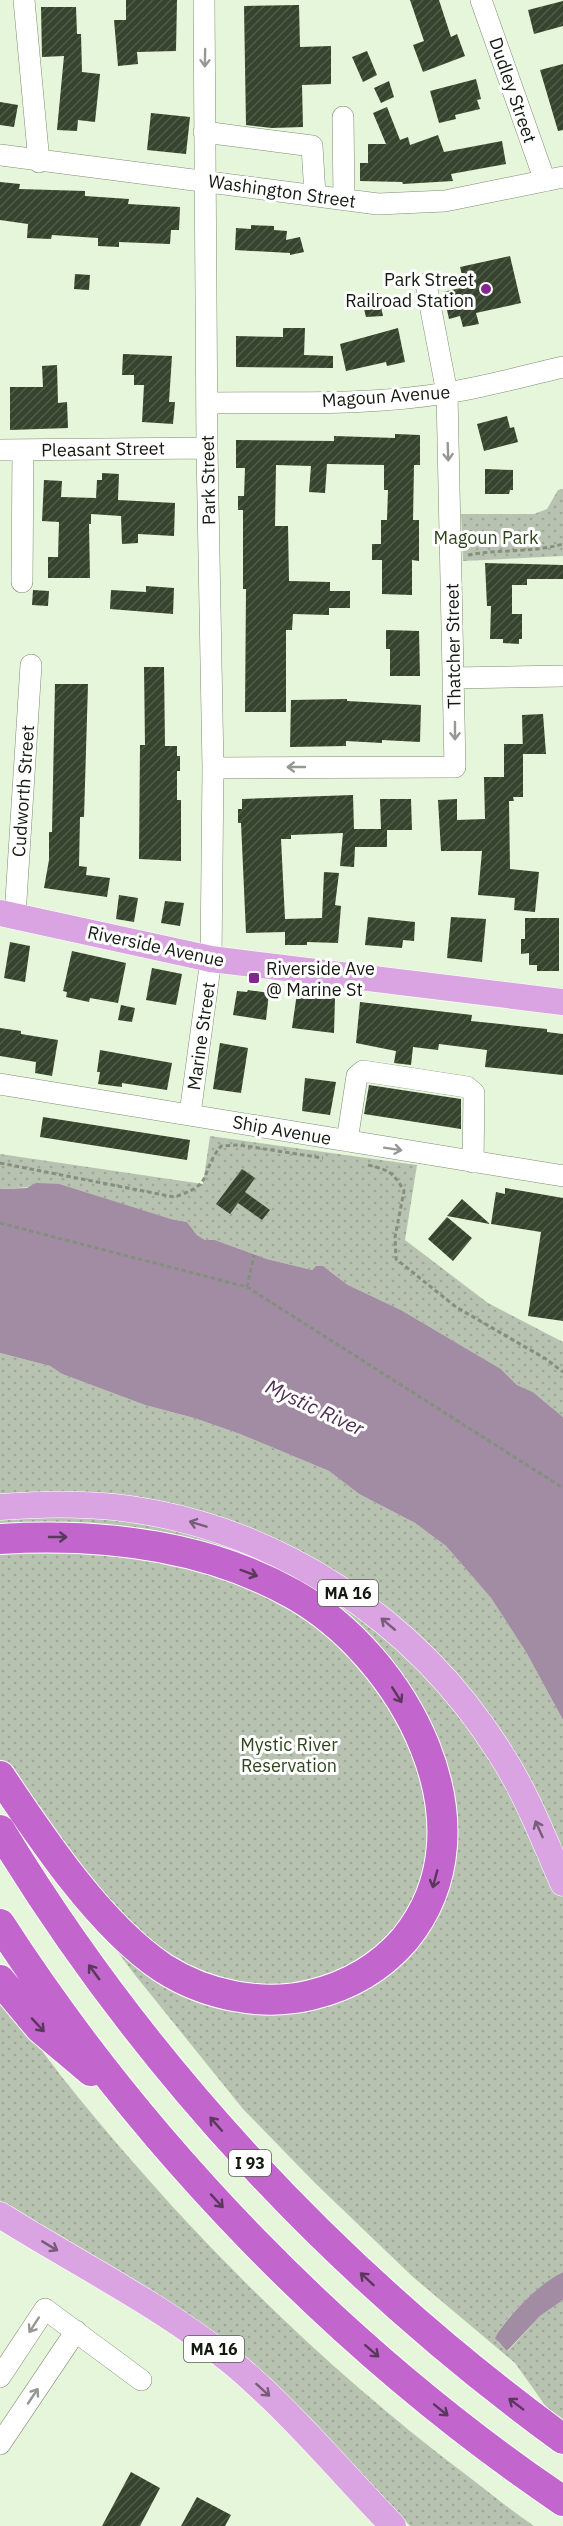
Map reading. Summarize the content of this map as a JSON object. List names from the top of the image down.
{
  "streets": {
    "highway": ["I 93"],
    "main road": ["Riverside Avenue", "MA 16"],
    "street": [
      "Dudley Street",
      "Washington Street",
      "Magoun Avenue",
      "Pleasant Street",
      "Park Street",
      "Thatcher Street",
      "Cudworth Street",
      "Marine Street",
      "Ship Avenue"
    ]
  },
  "crossings": [
    ["Dudley Street", "Washington Street"],
    ["Washington Street", "Park Street"],
    ["Magoun Avenue", "Park Street"],
    ["Magoun Avenue", "Thatcher Street"],
    ["Pleasant Street", "Park Street"],
    ["Park Street", "Thatcher Street"],
    ["Park Street", "Riverside Avenue"],
    ["Park Street", "Marine Street"],
    ["Cudworth Street", "Riverside Avenue"],
    ["Riverside Avenue", "Marine Street"],
    ["Marine Street", "Ship Avenue"]
  ],
  "water": ["Mystic River"],
  "parks": ["Magoun Park", "Mystic River Reservation"],
  "places": {
    "other": ["Park Street Railroad Station"],
    "transit": ["Riverside Ave @ Marine St"]
  }
}
